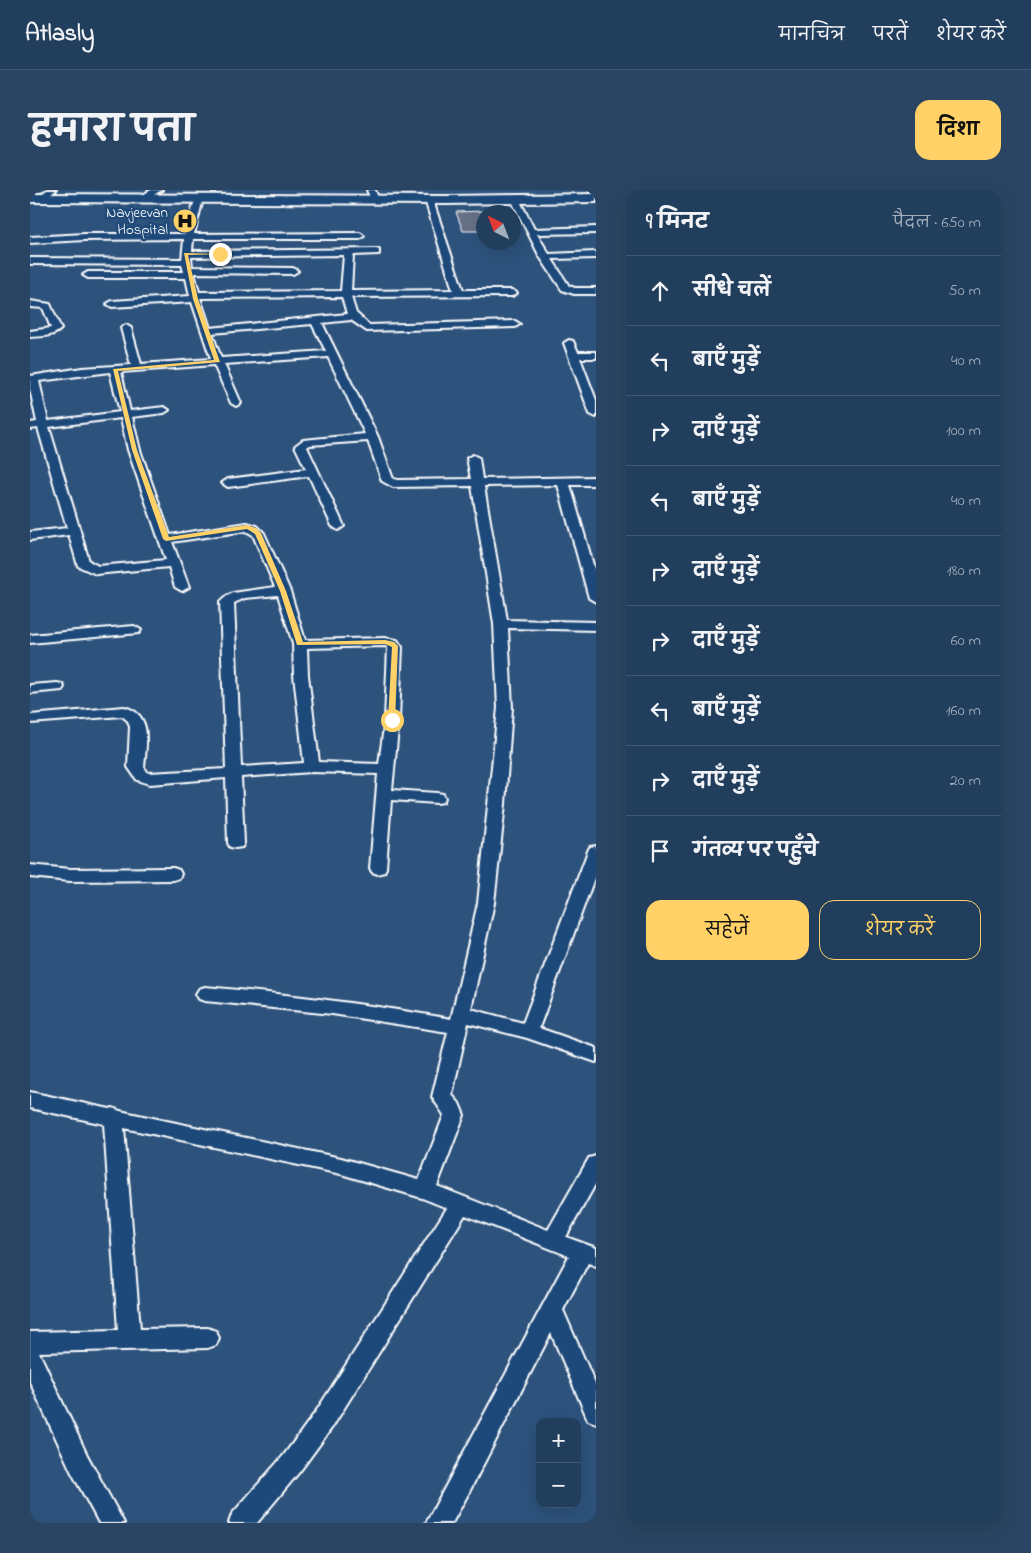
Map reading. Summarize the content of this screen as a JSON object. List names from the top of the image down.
{
  "places": {
    "hospital": ["Navjeevan Hospital"]
  },
  "north": "top left",
  "page": {
    "header": "Atlasly",
    "nav": ["मानचित्र", "परतें", "शेयर करें"],
    "title": "हमारा पता",
    "buttons": [
      "दिशा",
      ["सहेजें", "शेयर करें"]
    ],
    "heading": ["9 मिनट", "पैदल · 650 m"],
    "list": [
      ["सीधे चलें", "50 m"],
      ["बाएँ मुड़ें", "40 m"],
      ["दाएँ मुड़ें", "100 m"],
      ["बाएँ मुड़ें", "40 m"],
      ["दाएँ मुड़ें", "180 m"],
      ["दाएँ मुड़ें", "60 m"],
      ["बाएँ मुड़ें", "160 m"],
      ["दाएँ मुड़ें", "20 m"],
      "गंतव्य पर पहुँचे"
    ],
    "map_buttons": ["+", "−"]
  }
}
